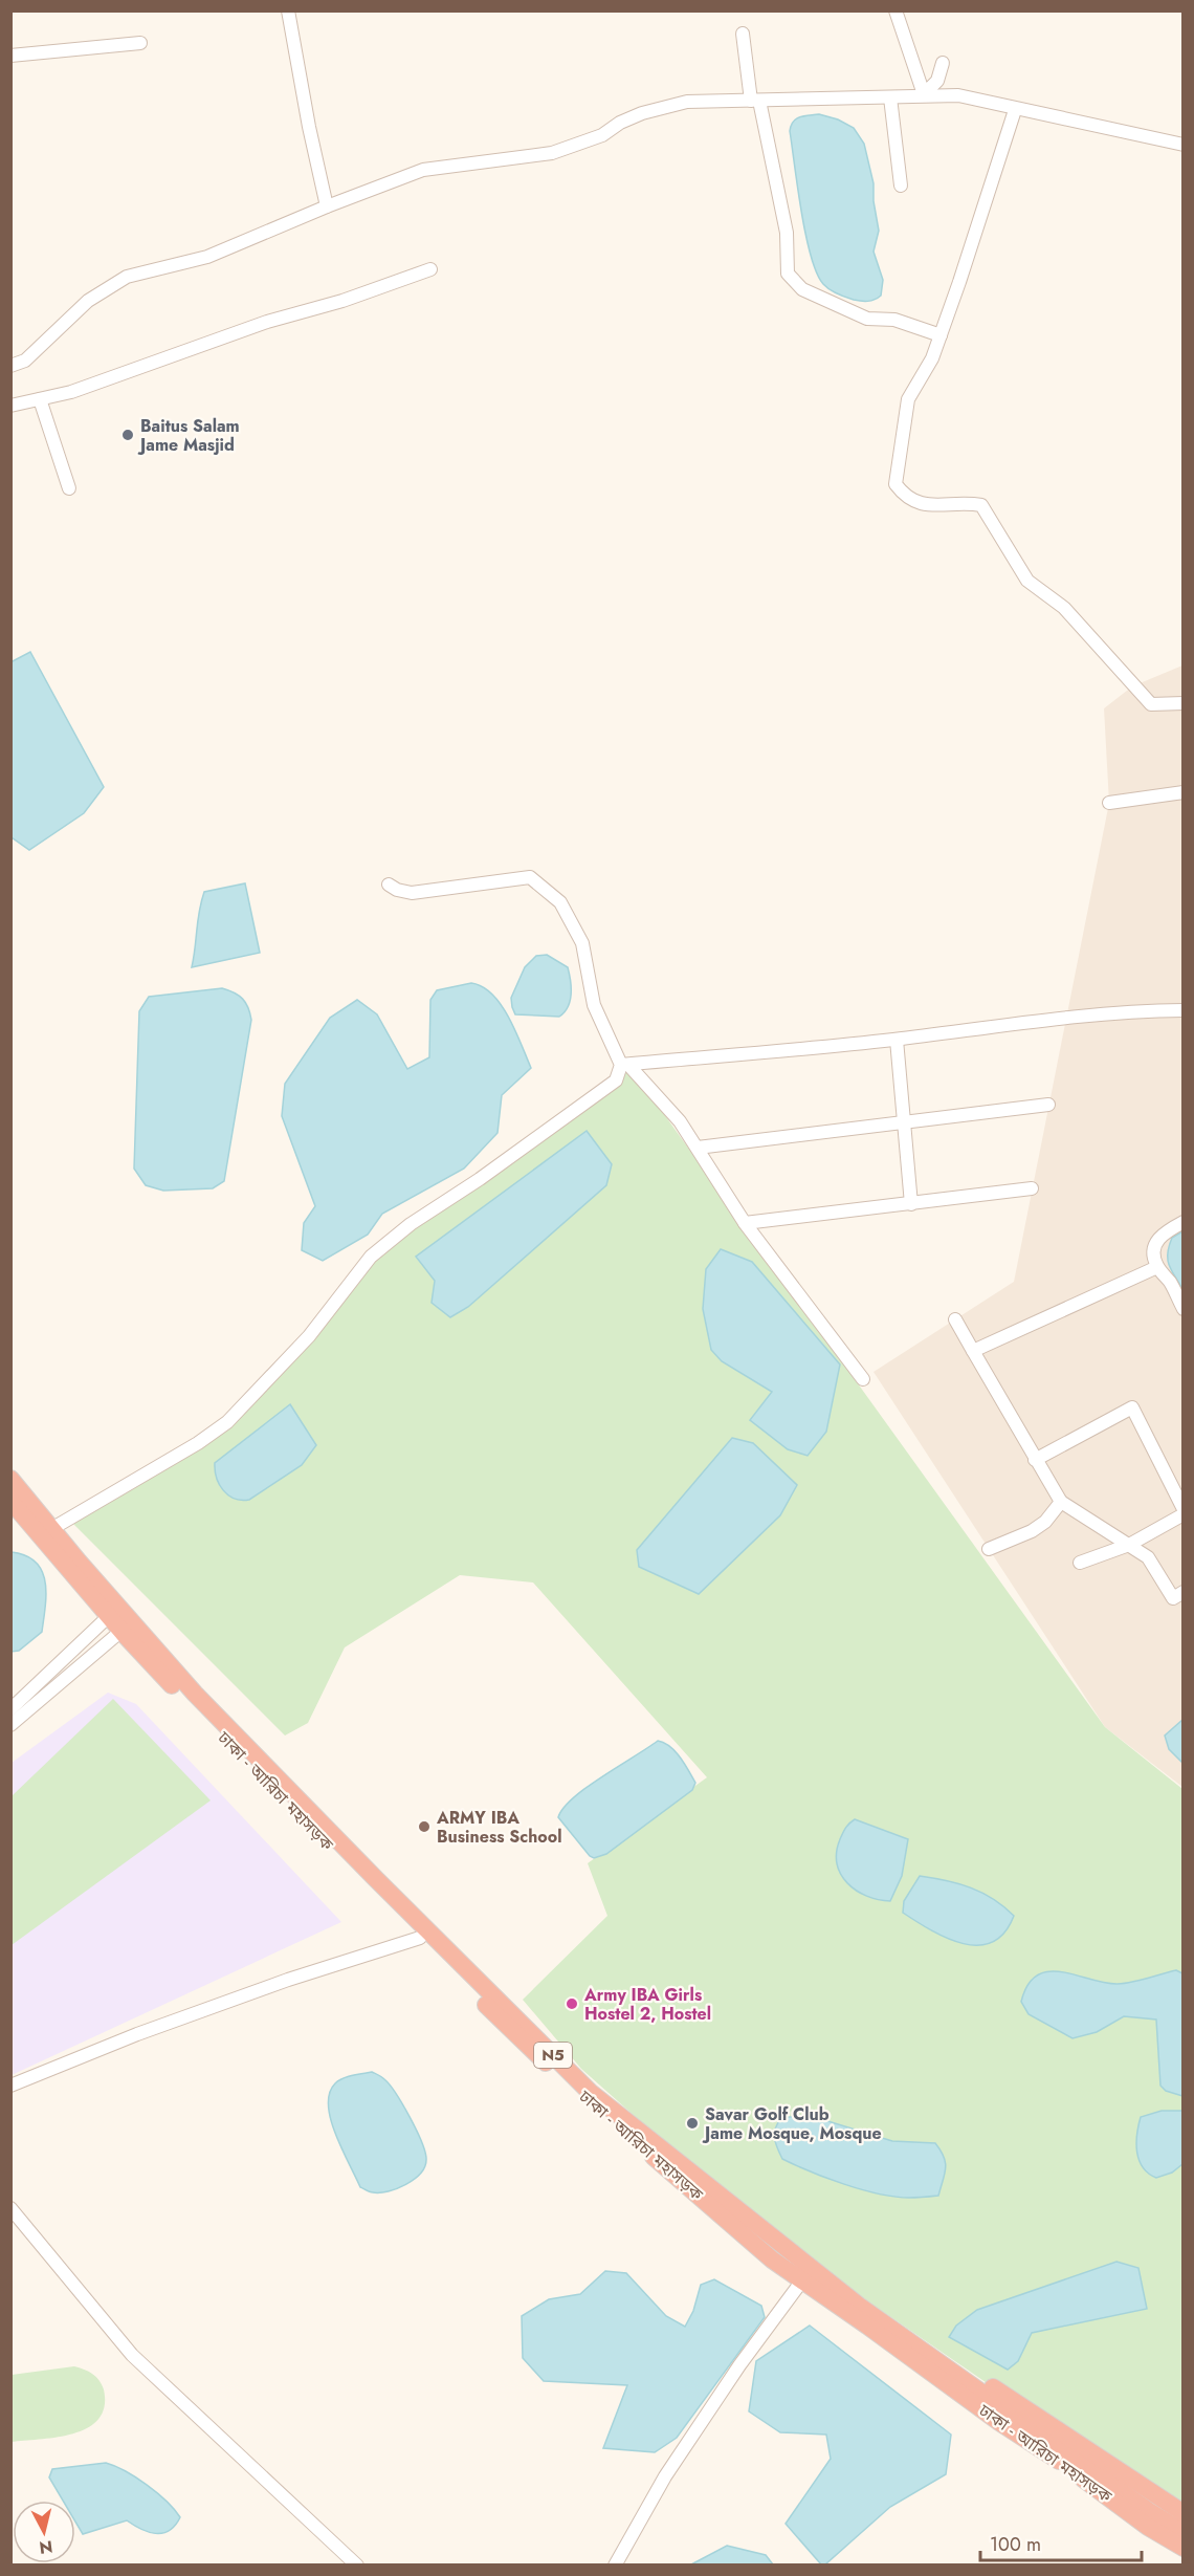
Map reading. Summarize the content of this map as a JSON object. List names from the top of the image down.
{
  "streets": {
    "highway": ["ঢাকা - আরিচা মহাসড়ক", "N5"]
  },
  "crossings": [
    ["ঢাকা - আরিচা মহাসড়ক", "N5"]
  ],
  "places": [
    "Baitus Salam Jame Masjid",
    "ARMY IBA Business School",
    "Army IBA Girls Hostel 2, Hostel",
    "Savar Golf Club Jame Mosque, Mosque"
  ],
  "scale_bar": "100 m",
  "north": "bottom"
}
